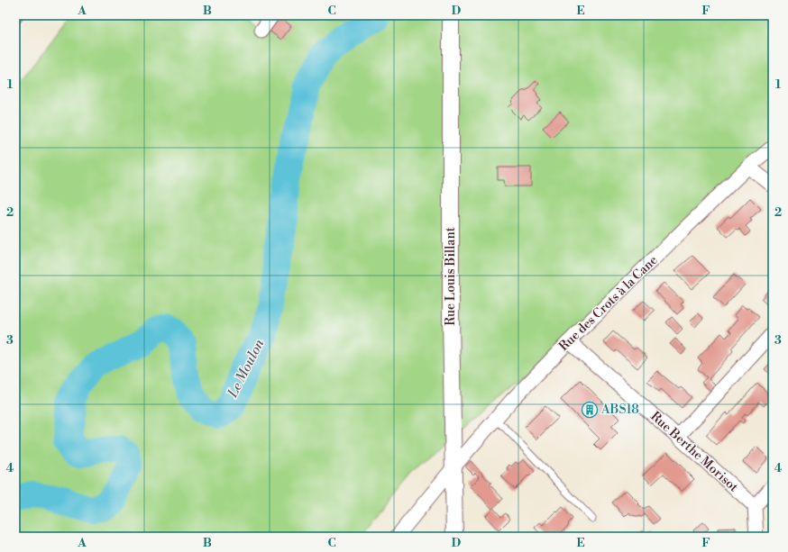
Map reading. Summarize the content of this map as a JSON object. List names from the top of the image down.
{
  "streets": {
    "street": ["Rue Louis Billant", "Rue des Crots à la Cane", "Rue Berthe Morisot"]
  },
  "crossings": [
    ["Rue Louis Billant", "Rue des Crots à la Cane"],
    ["Rue des Crots à la Cane", "Rue Berthe Morisot"]
  ],
  "water": ["Le Moulon"],
  "places": {
    "building": ["ABS18"]
  },
  "grid": {
    "columns": [
      "A",
      "B",
      "C",
      "D",
      "E",
      "F"
    ],
    "rows": [
      "1",
      "2",
      "3",
      "4"
    ]
  }
}
